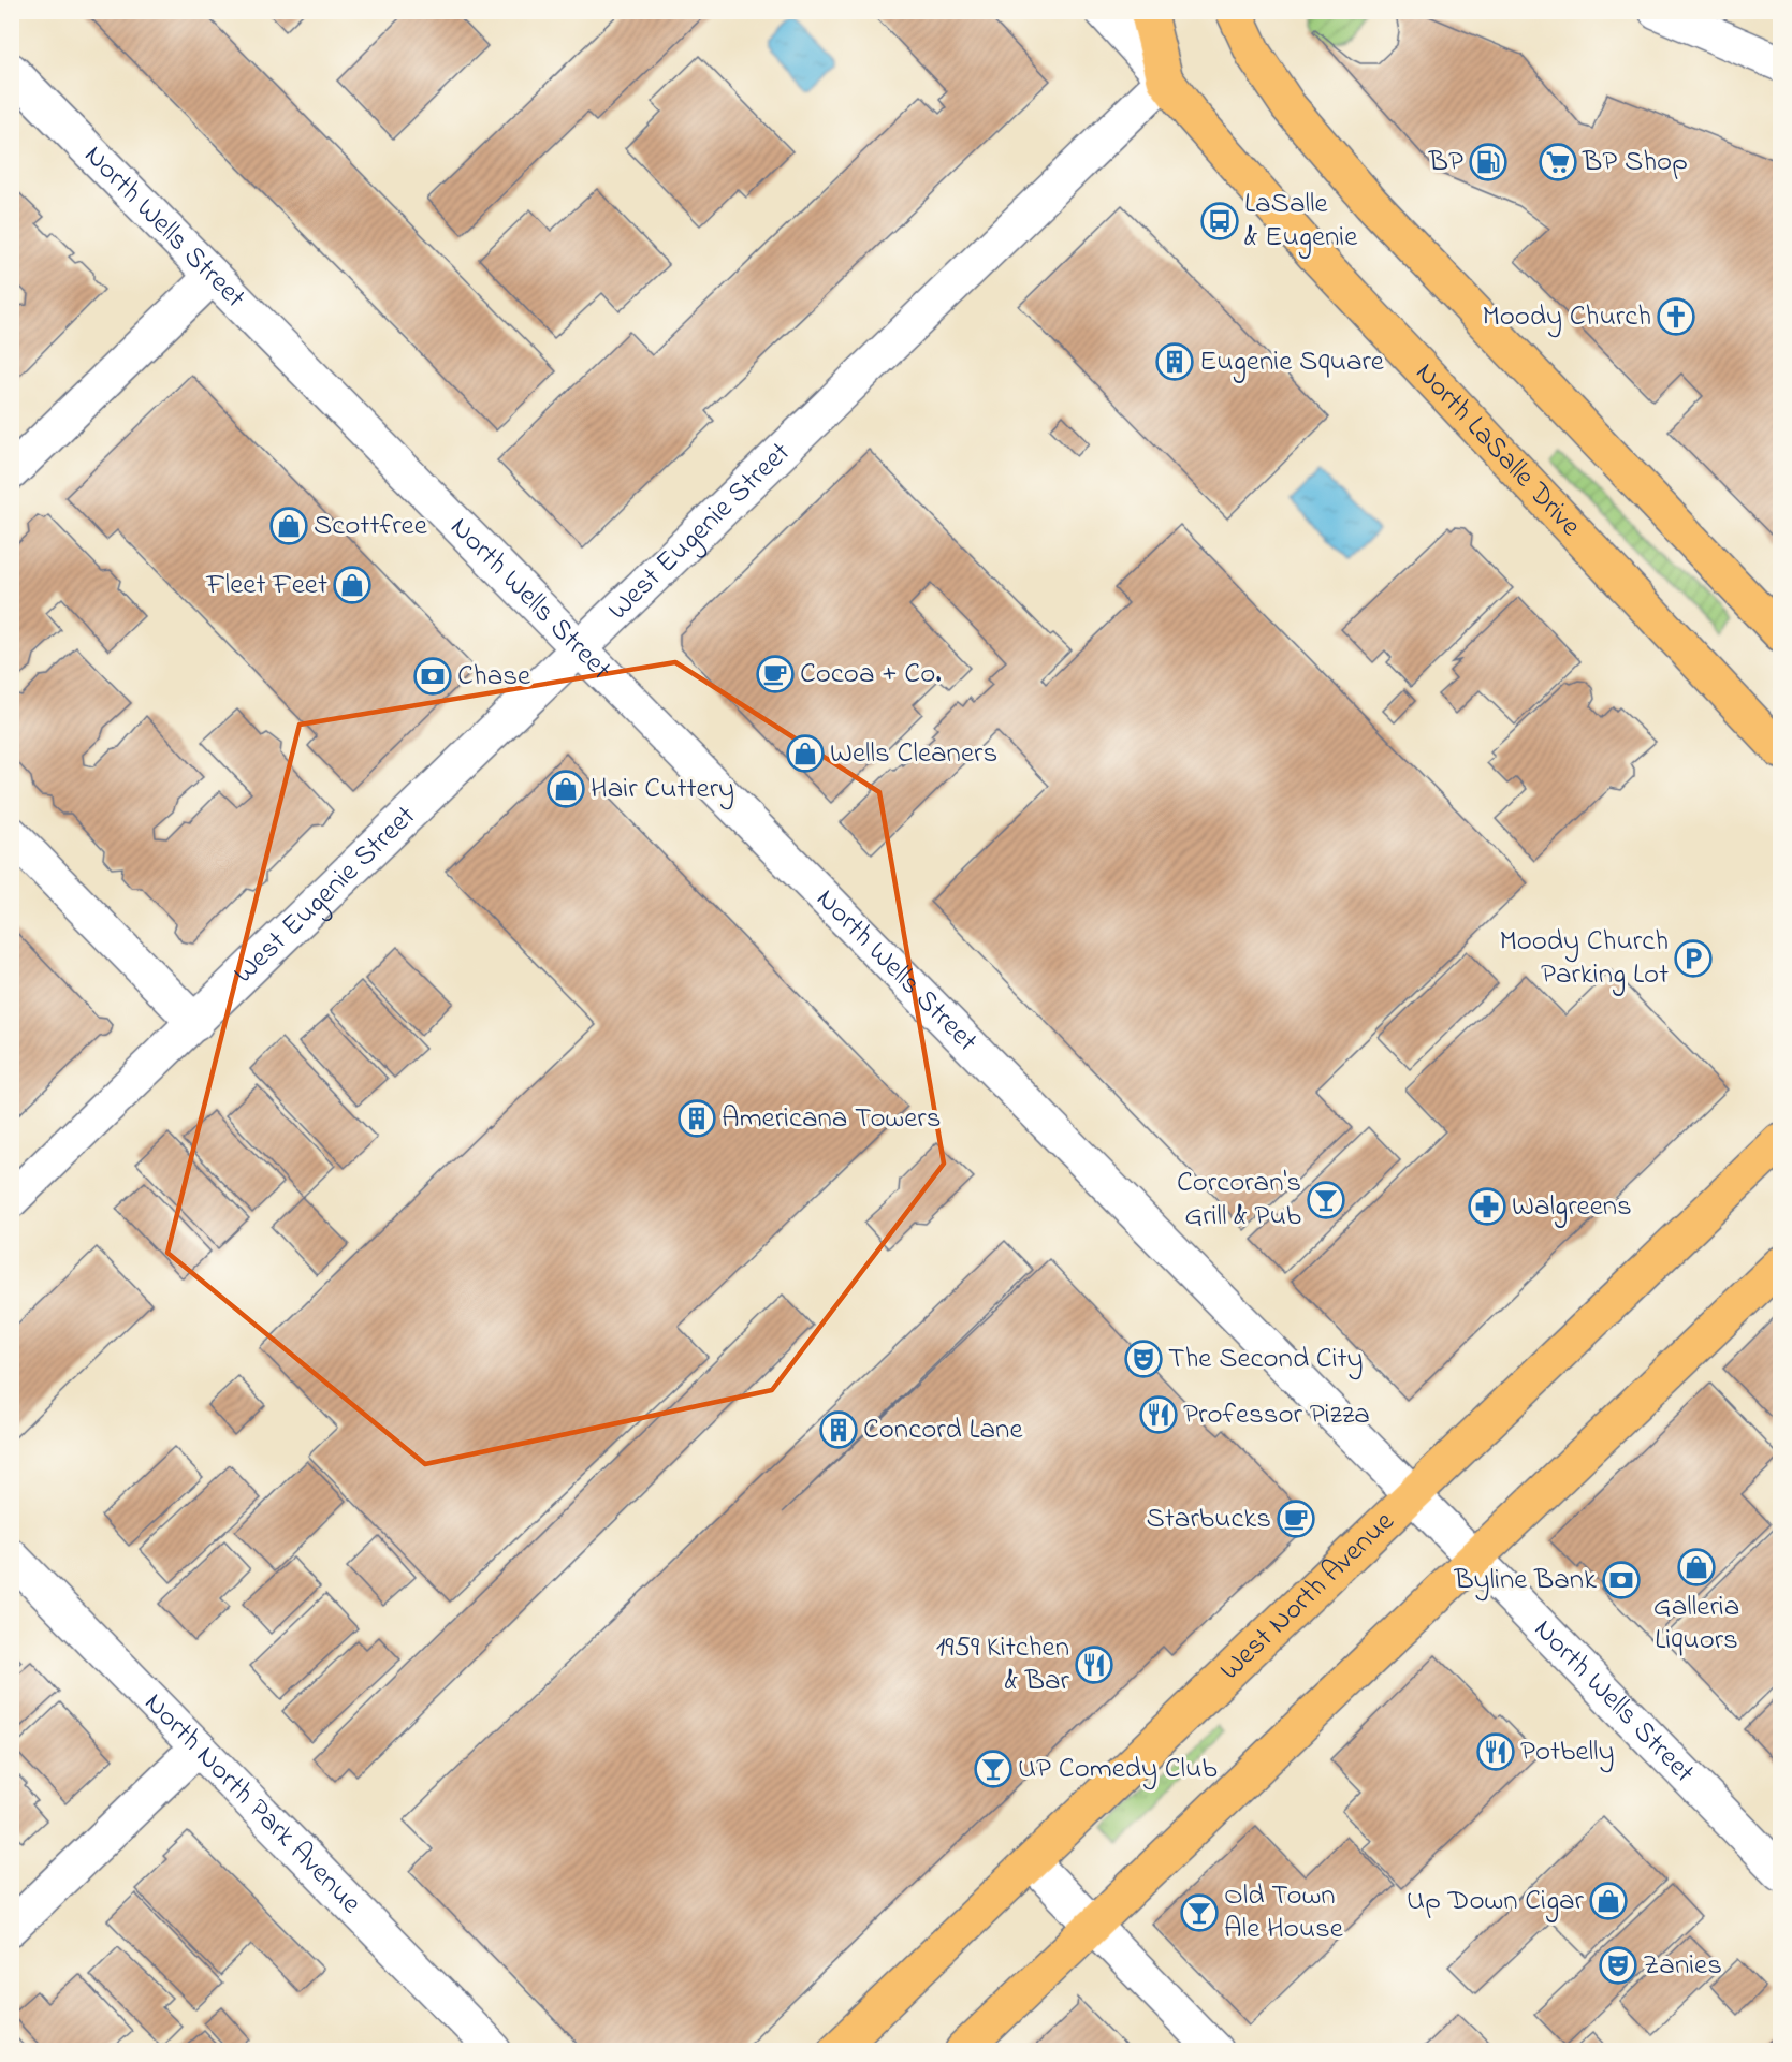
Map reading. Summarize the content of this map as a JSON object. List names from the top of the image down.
{
  "streets": {
    "main road": ["North LaSalle Drive", "West North Avenue"],
    "street": ["North Wells Street", "West Eugenie Street", "North North Park Avenue"]
  },
  "crossings": [
    ["North Wells Street", "West Eugenie Street"],
    ["North Wells Street", "West North Avenue"],
    ["North LaSalle Drive", "West Eugenie Street"]
  ],
  "places": {
    "fuel station": ["BP"],
    "supermarket": ["BP Shop"],
    "bus stop": ["LaSalle & Eugenie"],
    "church": ["Moody Church"],
    "building": ["Eugenie Square", "Americana Towers", "Concord Lane"],
    "shop": [
      "Scottfree",
      "Fleet Feet",
      "Wells Cleaners",
      "Hair Cuttery",
      "Galleria Liquors",
      "Up Down Cigar"
    ],
    "cafe": ["Cocoa + Co.", "Starbucks"],
    "bank": ["Chase", "Byline Bank"],
    "parking": ["Moody Church Parking Lot"],
    "bar": ["Corcoran's Grill & Pub", "UP Comedy Club", "Old Town Ale House"],
    "pharmacy": ["Walgreens"],
    "theatre": ["The Second City", "Zanies"],
    "restaurant": ["Professor Pizza", "1959 Kitchen & Bar", "Potbelly"]
  }
}
